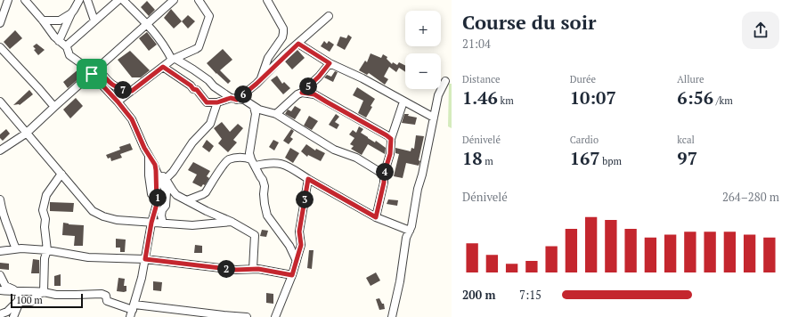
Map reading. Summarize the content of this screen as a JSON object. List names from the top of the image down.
{
  "scale_bar": "100 m",
  "page": {
    "heading": ["Course du soir", "21:04"],
    "map_buttons": ["+", "−"],
    "stats": [
      ["Distance", "1.46 km"],
      ["Durée", "10:07"],
      ["Allure", "6:56 /km"],
      ["Dénivelé", "18 m"],
      ["Cardio", "167 bpm"],
      ["kcal", "97"]
    ],
    "pins": [
      "5",
      "7",
      "6",
      "4",
      "1",
      "3",
      "2"
    ],
    "chart": ["Dénivelé", "264–280 m"],
    "list": [
      {
        "name": "200 m",
        "note": "7:15"
      }
    ],
    "scale": "100 m"
  }
}
